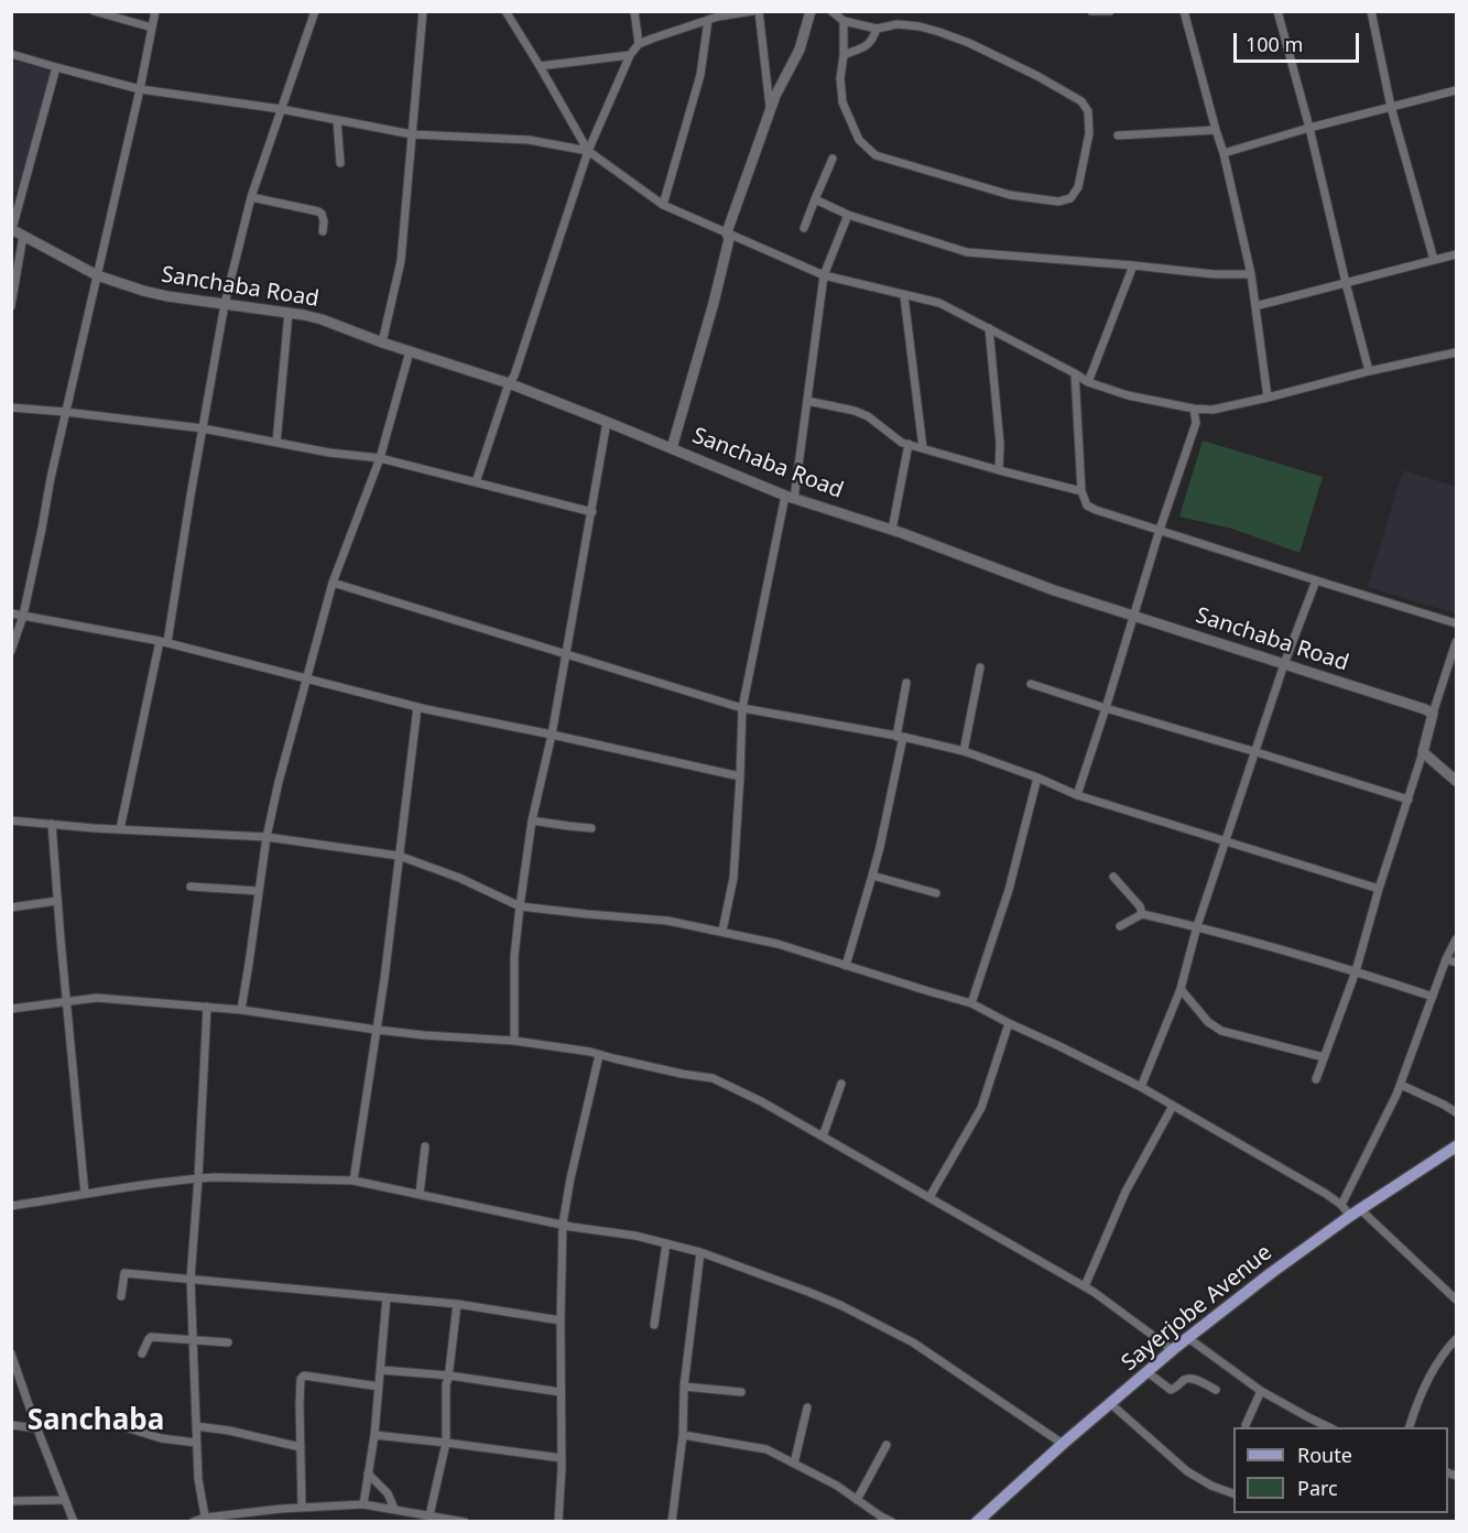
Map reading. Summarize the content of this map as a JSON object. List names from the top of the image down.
{
  "streets": {
    "main road": ["Sayerjobe Avenue"],
    "street": ["Sanchaba Road"]
  },
  "districts": ["Sanchaba"],
  "legend": ["Route", "Parc"],
  "scale_bar": "100 m"
}
